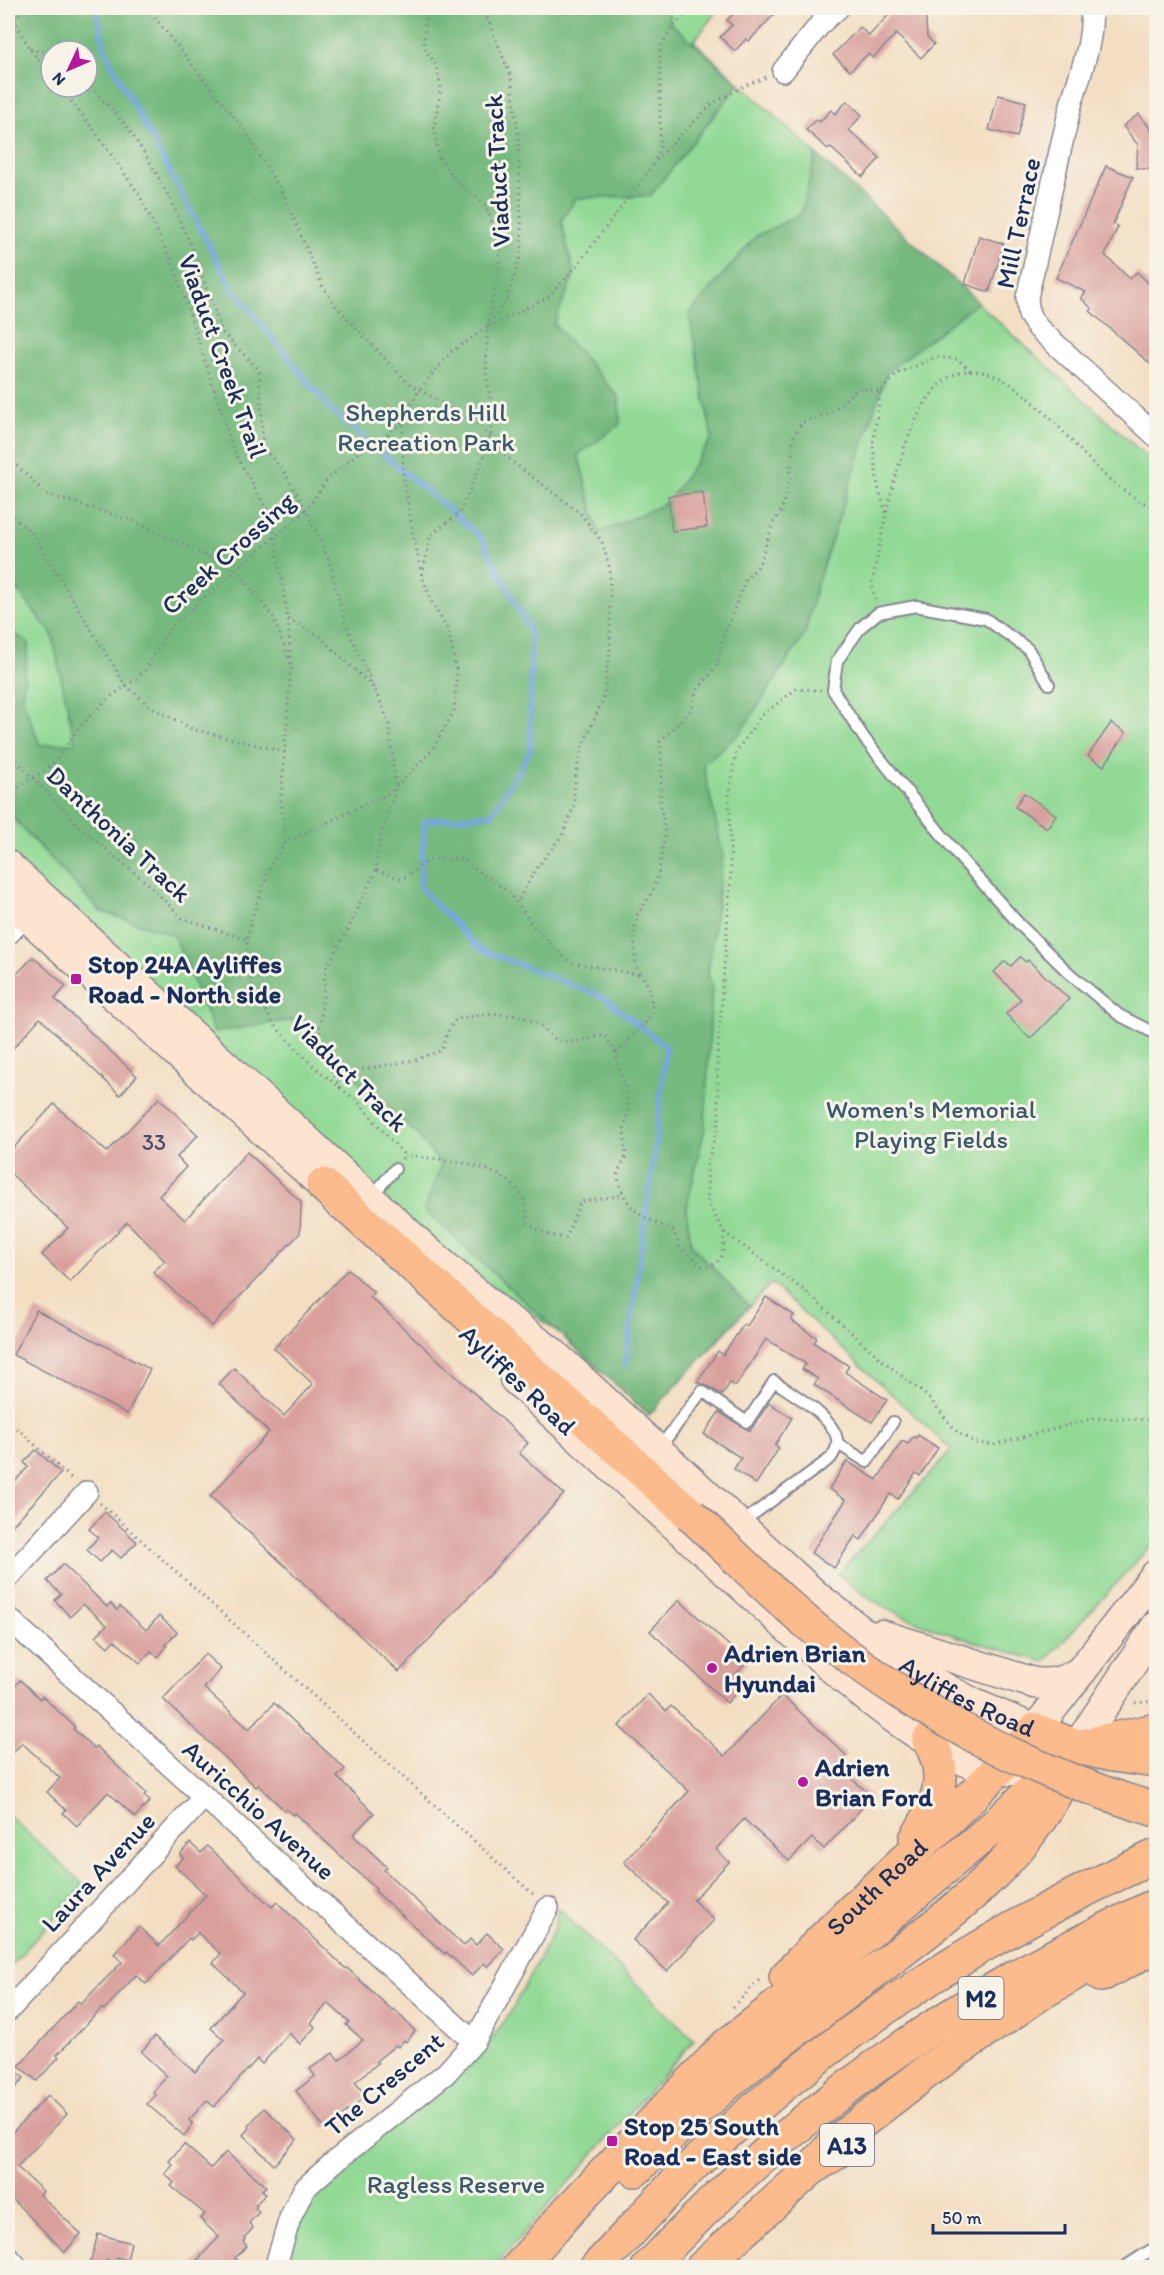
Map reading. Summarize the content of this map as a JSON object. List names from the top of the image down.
{
  "streets": {
    "highway": [
      "Ayliffes Road",
      "South Road",
      "M2",
      "A13"
    ],
    "street": [
      "Mill Terrace",
      "Auricchio Avenue",
      "Laura Avenue",
      "The Crescent"
    ],
    "path": [
      "Viaduct Track",
      "Viaduct Creek Trail",
      "Creek Crossing",
      "Danthonia Track"
    ]
  },
  "crossings": [
    ["Viaduct Track", "Viaduct Creek Trail"],
    ["Viaduct Track", "Creek Crossing"],
    ["Viaduct Track", "Danthonia Track"],
    ["Viaduct Creek Trail", "Creek Crossing"],
    ["Creek Crossing", "Danthonia Track"],
    ["Ayliffes Road", "South Road"],
    ["Auricchio Avenue", "Laura Avenue"],
    ["Auricchio Avenue", "The Crescent"]
  ],
  "parks": ["Shepherds Hill Recreation Park", "Women's Memorial Playing Fields", "Ragless Reserve"],
  "places": {
    "transit": ["Stop 24A Ayliffes Road - North side", "Stop 25 South Road - East side"],
    "other": ["Adrien Brian Hyundai", "Adrien Brian Ford"]
  },
  "house_numbers": ["33"],
  "scale_bar": "50 m",
  "north": "bottom left"
}
